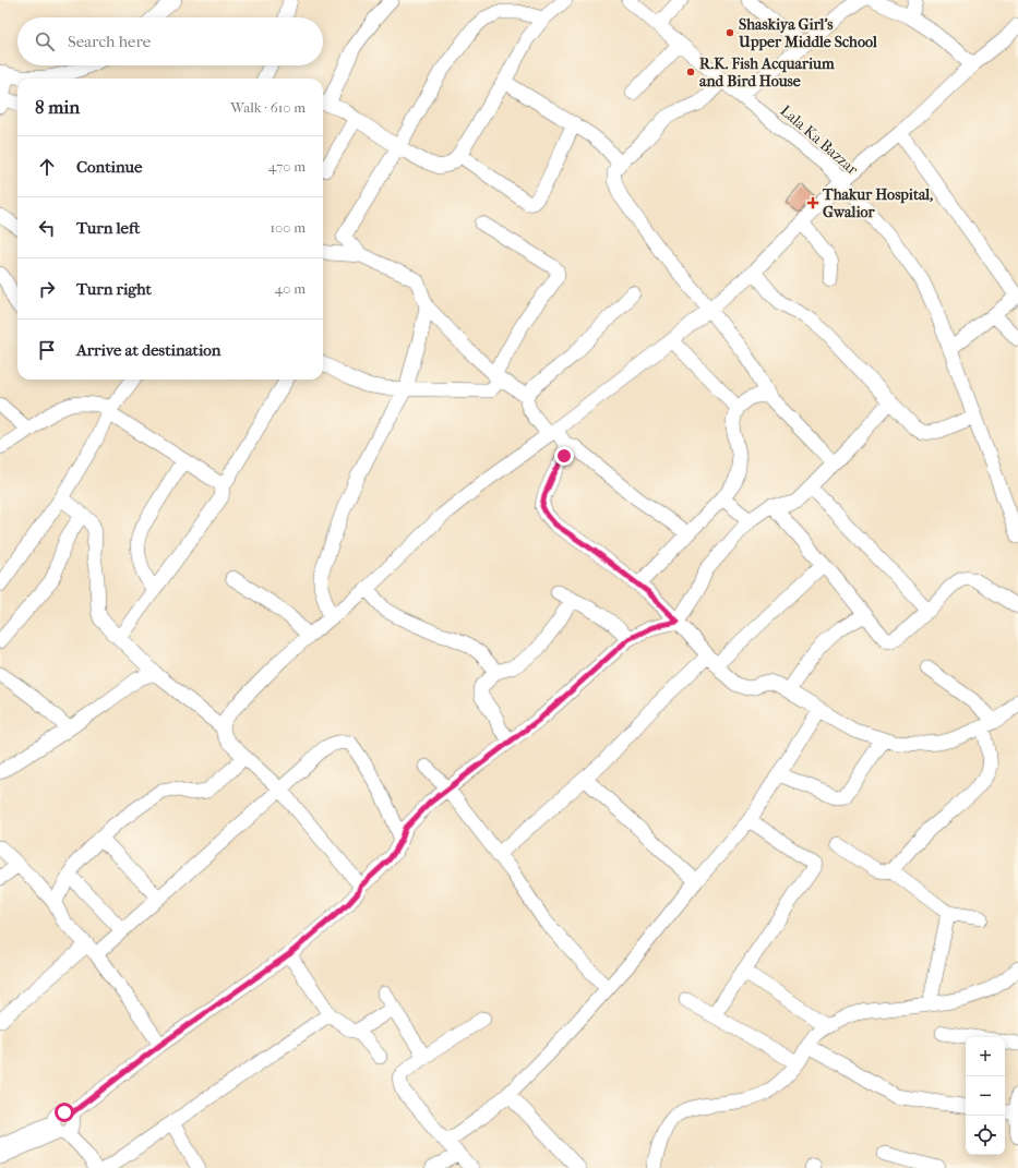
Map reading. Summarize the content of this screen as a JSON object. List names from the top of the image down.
{
  "streets": {
    "street": ["Lala Ka Bazzar"]
  },
  "places": {
    "other": ["Shaskiya Girl's Upper Middle School", "R.K. Fish Acquarium and Bird House"],
    "health": ["Thakur Hospital, Gwalior"]
  },
  "page": {
    "search": "Search here",
    "heading": ["8 min", "Walk · 610 m"],
    "list": [
      ["Continue", "470 m"],
      ["Turn left", "100 m"],
      ["Turn right", "40 m"],
      "Arrive at destination"
    ],
    "map_buttons": ["+", "−"]
  }
}
